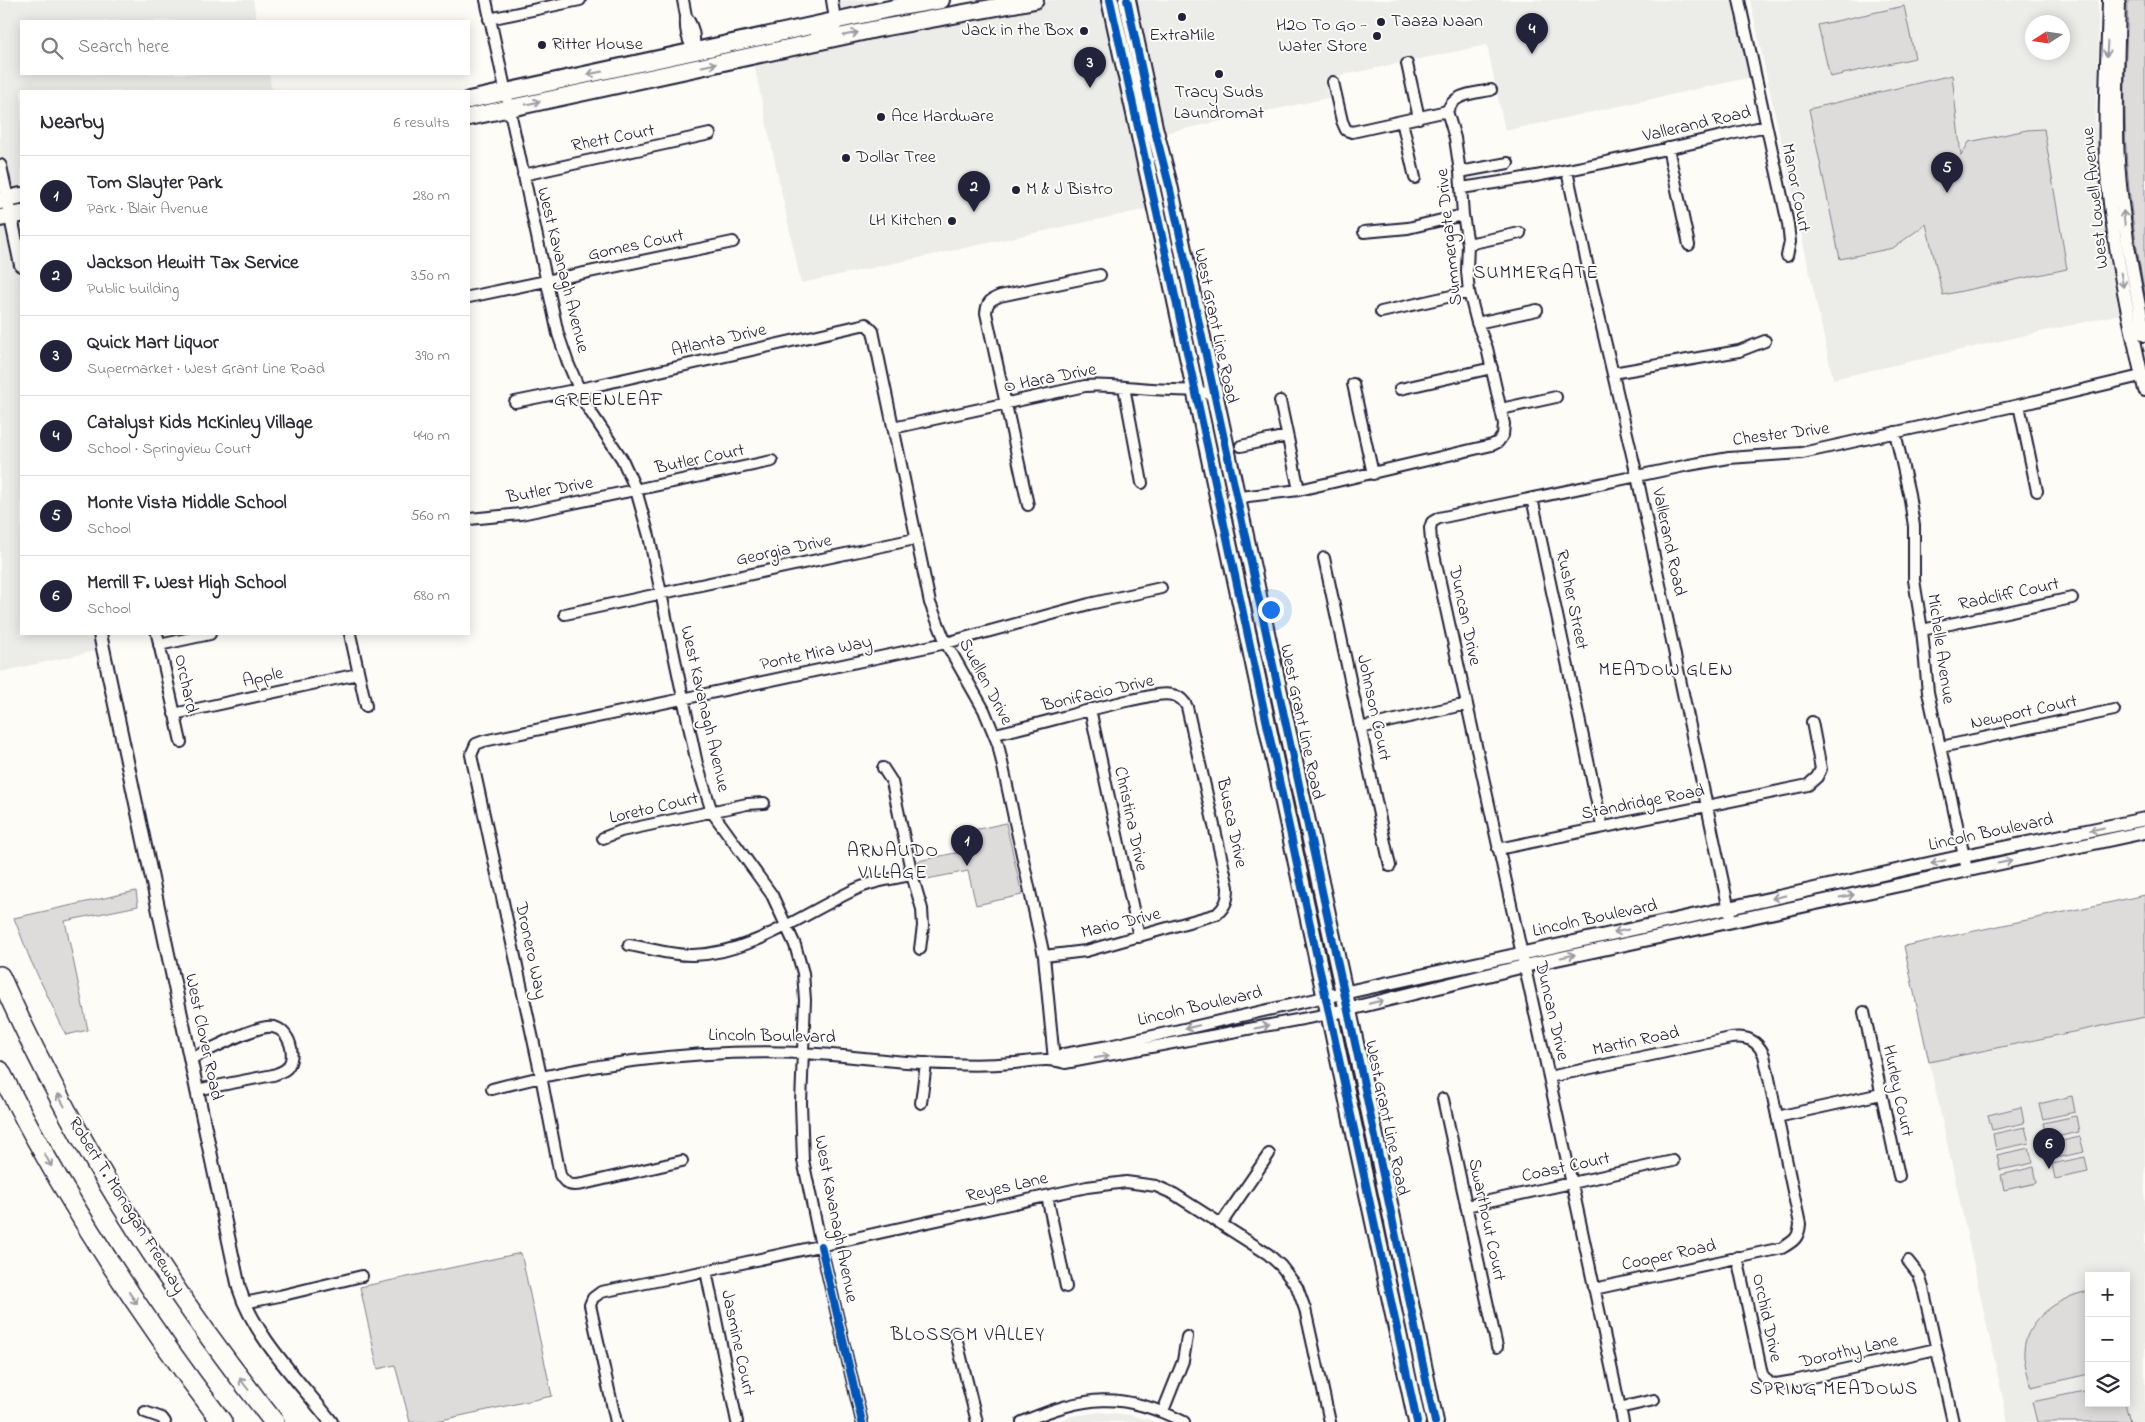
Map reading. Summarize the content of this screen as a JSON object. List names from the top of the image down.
{
  "streets": {
    "highway": ["Robert T. Monagan Freeway"],
    "main road": ["West Grant Line Road"],
    "street": [
      "Vallerand Road",
      "Rhett Court",
      "Manor Court",
      "West Lowell Avenue",
      "Summergate Drive",
      "Gomes Court",
      "West Kavanagh Avenue",
      "Atlanta Drive",
      "O Hara Drive",
      "Chester Drive",
      "Butler Court",
      "Butler Drive",
      "Georgia Drive",
      "Radcliff Court",
      "Rusher Street",
      "Duncan Drive",
      "Michelle Avenue",
      "Ponte Mira Way",
      "Apple",
      "Suellen Drive",
      "Orchard",
      "Bonifacio Drive",
      "Johnson Court",
      "Newport Court",
      "Standridge Road",
      "Loreto Court",
      "Christina Drive",
      "Busca Drive",
      "Lincoln Boulevard",
      "Mario Drive",
      "Dronero Way",
      "West Clover Road",
      "Martin Road",
      "Hurley Court",
      "Coast Court",
      "Reyes Lane",
      "Swarthout Court",
      "Cooper Road",
      "Orchid Drive",
      "Jasmine Court",
      "Dorothy Lane"
    ]
  },
  "crossings": [
    ["Vallerand Road", "Manor Court"],
    ["Vallerand Road", "Summergate Drive"],
    ["Vallerand Road", "Chester Drive"],
    ["Vallerand Road", "Standridge Road"],
    ["Vallerand Road", "Lincoln Boulevard"],
    ["Rhett Court", "West Kavanagh Avenue"],
    ["West Lowell Avenue", "Chester Drive"],
    ["Summergate Drive", "West Grant Line Road"],
    ["Gomes Court", "West Kavanagh Avenue"],
    ["West Kavanagh Avenue", "Atlanta Drive"],
    ["West Kavanagh Avenue", "Butler Court"],
    ["West Kavanagh Avenue", "Butler Drive"],
    ["West Kavanagh Avenue", "Georgia Drive"],
    ["West Kavanagh Avenue", "Ponte Mira Way"],
    ["West Kavanagh Avenue", "Loreto Court"],
    ["West Kavanagh Avenue", "Lincoln Boulevard"],
    ["West Kavanagh Avenue", "Reyes Lane"],
    ["West Grant Line Road", "O Hara Drive"],
    ["West Grant Line Road", "Lincoln Boulevard"],
    ["Atlanta Drive", "Suellen Drive"],
    ["O Hara Drive", "Suellen Drive"],
    ["Chester Drive", "Rusher Street"],
    ["Chester Drive", "Duncan Drive"],
    ["Chester Drive", "Michelle Avenue"],
    ["Butler Court", "Butler Drive"],
    ["Georgia Drive", "Suellen Drive"],
    ["Radcliff Court", "Michelle Avenue"],
    ["Rusher Street", "Standridge Road"],
    ["Duncan Drive", "Standridge Road"],
    ["Duncan Drive", "Lincoln Boulevard"],
    ["Duncan Drive", "Martin Road"],
    ["Duncan Drive", "Coast Court"],
    ["Duncan Drive", "Cooper Road"],
    ["Michelle Avenue", "Newport Court"],
    ["Michelle Avenue", "Lincoln Boulevard"],
    ["Ponte Mira Way", "Suellen Drive"],
    ["Ponte Mira Way", "Dronero Way"],
    ["Apple", "Orchard"],
    ["Suellen Drive", "Bonifacio Drive"],
    ["Suellen Drive", "Lincoln Boulevard"],
    ["Suellen Drive", "Mario Drive"],
    ["Bonifacio Drive", "Christina Drive"],
    ["Bonifacio Drive", "Busca Drive"],
    ["Christina Drive", "Mario Drive"],
    ["Busca Drive", "Mario Drive"],
    ["Lincoln Boulevard", "Dronero Way"],
    ["Martin Road", "Cooper Road"],
    ["Coast Court", "Swarthout Court"],
    ["Reyes Lane", "Jasmine Court"],
    ["Cooper Road", "Orchid Drive"],
    ["Orchid Drive", "Dorothy Lane"]
  ],
  "districts": [
    "SUMMERGATE",
    "GREENLEAF",
    "MEADOW GLEN",
    "ARNAUDO VILLAGE",
    "BLOSSOM VALLEY",
    "SPRING MEADOWS"
  ],
  "places": [
    "ExtraMile",
    "Taaza Naan",
    "Jack in the Box",
    "H2O To Go - Water Store",
    "Ritter House",
    "Tracy Suds Laundromat",
    "Ace Hardware",
    "Dollar Tree",
    "M & J Bistro",
    "LH Kitchen"
  ],
  "north": "left",
  "page": {
    "pins": [
      "4",
      "3",
      "5",
      "2",
      "1",
      "6"
    ],
    "search": "Search here",
    "heading": ["Nearby", "6 results"],
    "list": [
      {
        "mark": "1",
        "name": "Tom Slayter Park",
        "note": "Park · Blair Avenue",
        "value": "280 m"
      },
      {
        "mark": "2",
        "name": "Jackson Hewitt Tax Service",
        "note": "Public building",
        "value": "350 m"
      },
      {
        "mark": "3",
        "name": "Quick Mart Liquor",
        "note": "Supermarket · West Grant Line Road",
        "value": "390 m"
      },
      {
        "mark": "4",
        "name": "Catalyst Kids McKinley Village",
        "note": "School · Springview Court",
        "value": "440 m"
      },
      {
        "mark": "5",
        "name": "Monte Vista Middle School",
        "note": "School",
        "value": "560 m"
      },
      {
        "mark": "6",
        "name": "Merrill F. West High School",
        "note": "School",
        "value": "680 m"
      }
    ],
    "map_buttons": ["+", "−"]
  }
}
